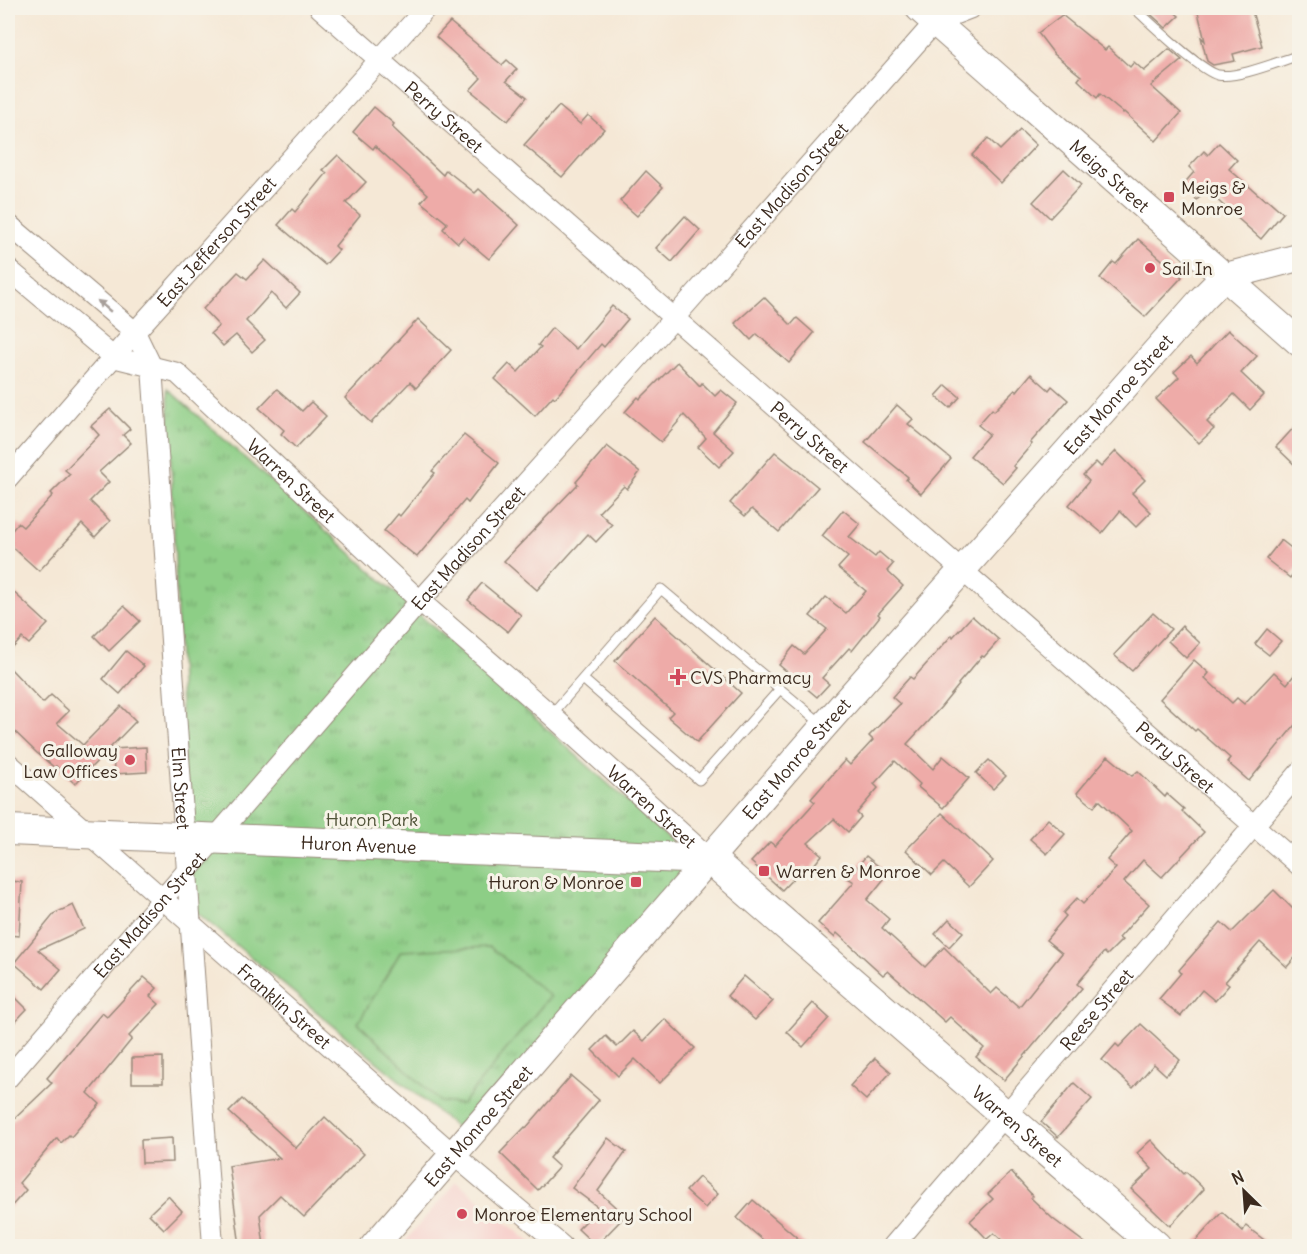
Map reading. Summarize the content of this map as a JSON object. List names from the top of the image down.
{
  "streets": {
    "main road": [
      "Meigs Street",
      "East Monroe Street",
      "Warren Street",
      "Huron Avenue"
    ],
    "street": [
      "Perry Street",
      "East Madison Street",
      "East Jefferson Street",
      "Elm Street",
      "Franklin Street",
      "Reese Street"
    ]
  },
  "crossings": [
    ["Perry Street", "East Madison Street"],
    ["Perry Street", "East Jefferson Street"],
    ["Perry Street", "East Monroe Street"],
    ["Perry Street", "Reese Street"],
    ["Meigs Street", "East Madison Street"],
    ["Meigs Street", "East Monroe Street"],
    ["East Madison Street", "Warren Street"],
    ["East Madison Street", "Elm Street"],
    ["East Madison Street", "Huron Avenue"],
    ["East Madison Street", "Franklin Street"],
    ["East Jefferson Street", "Warren Street"],
    ["East Monroe Street", "Warren Street"],
    ["East Monroe Street", "Huron Avenue"],
    ["East Monroe Street", "Franklin Street"],
    ["Warren Street", "Elm Street"],
    ["Warren Street", "Huron Avenue"],
    ["Warren Street", "Reese Street"],
    ["Elm Street", "Huron Avenue"],
    ["Elm Street", "Franklin Street"],
    ["Huron Avenue", "Franklin Street"]
  ],
  "parks": ["Huron Park"],
  "places": {
    "transit": ["Meigs & Monroe", "Warren & Monroe", "Huron & Monroe"],
    "other": ["Sail In", "Galloway Law Offices", "Monroe Elementary School"],
    "health": ["CVS Pharmacy"]
  },
  "north": "top left"
}
